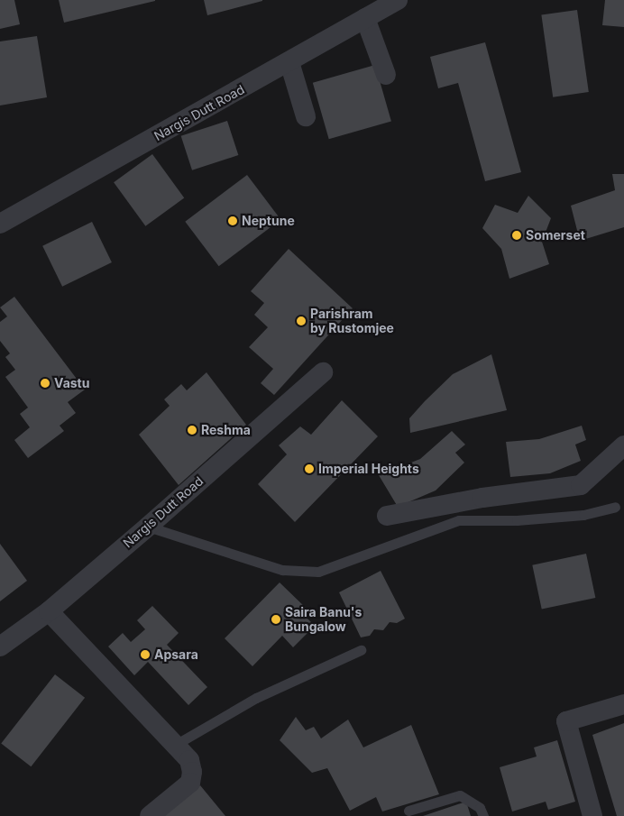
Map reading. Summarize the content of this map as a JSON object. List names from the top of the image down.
{
  "streets": {
    "street": ["Nargis Dutt Road"]
  },
  "places": [
    "Neptune",
    "Somerset",
    "Parishram by Rustomjee",
    "Vastu",
    "Reshma",
    "Imperial Heights",
    "Saira Banu's Bungalow",
    "Apsara"
  ]
}
